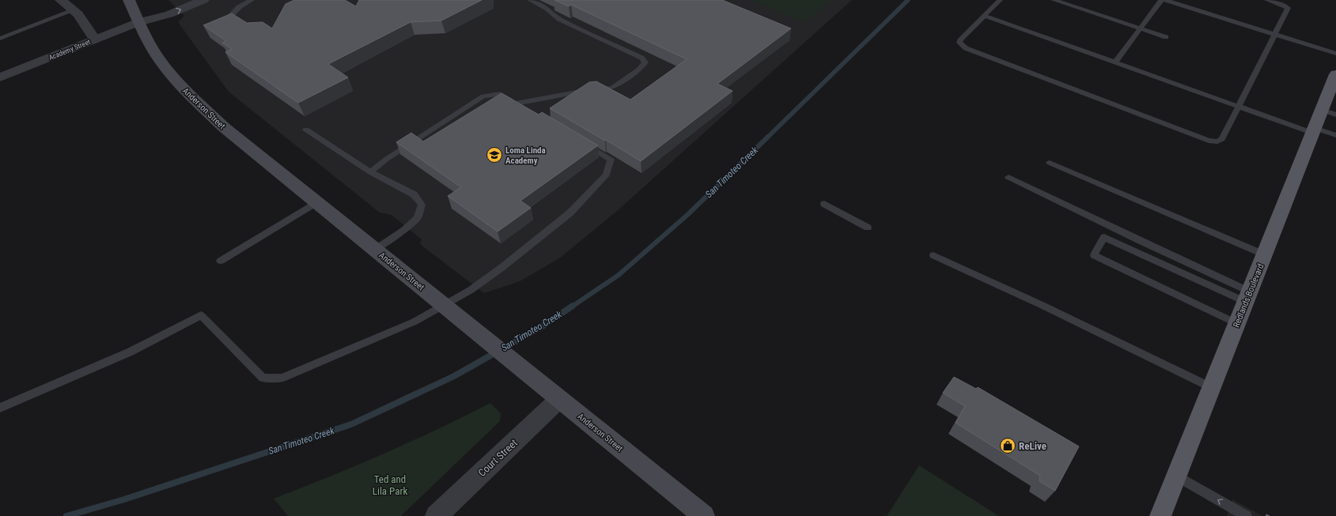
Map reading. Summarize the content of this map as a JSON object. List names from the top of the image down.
{
  "streets": {
    "main road": ["Anderson Street", "Redlands Boulevard"],
    "street": ["Academy Street", "Court Street"]
  },
  "crossings": [
    ["Academy Street", "Anderson Street"],
    ["Anderson Street", "Court Street"]
  ],
  "water": ["San Timoteo Creek"],
  "parks": ["Ted and Lila Park"],
  "places": {
    "school or university": ["Loma Linda Academy"],
    "shop": ["ReLive"]
  }
}
